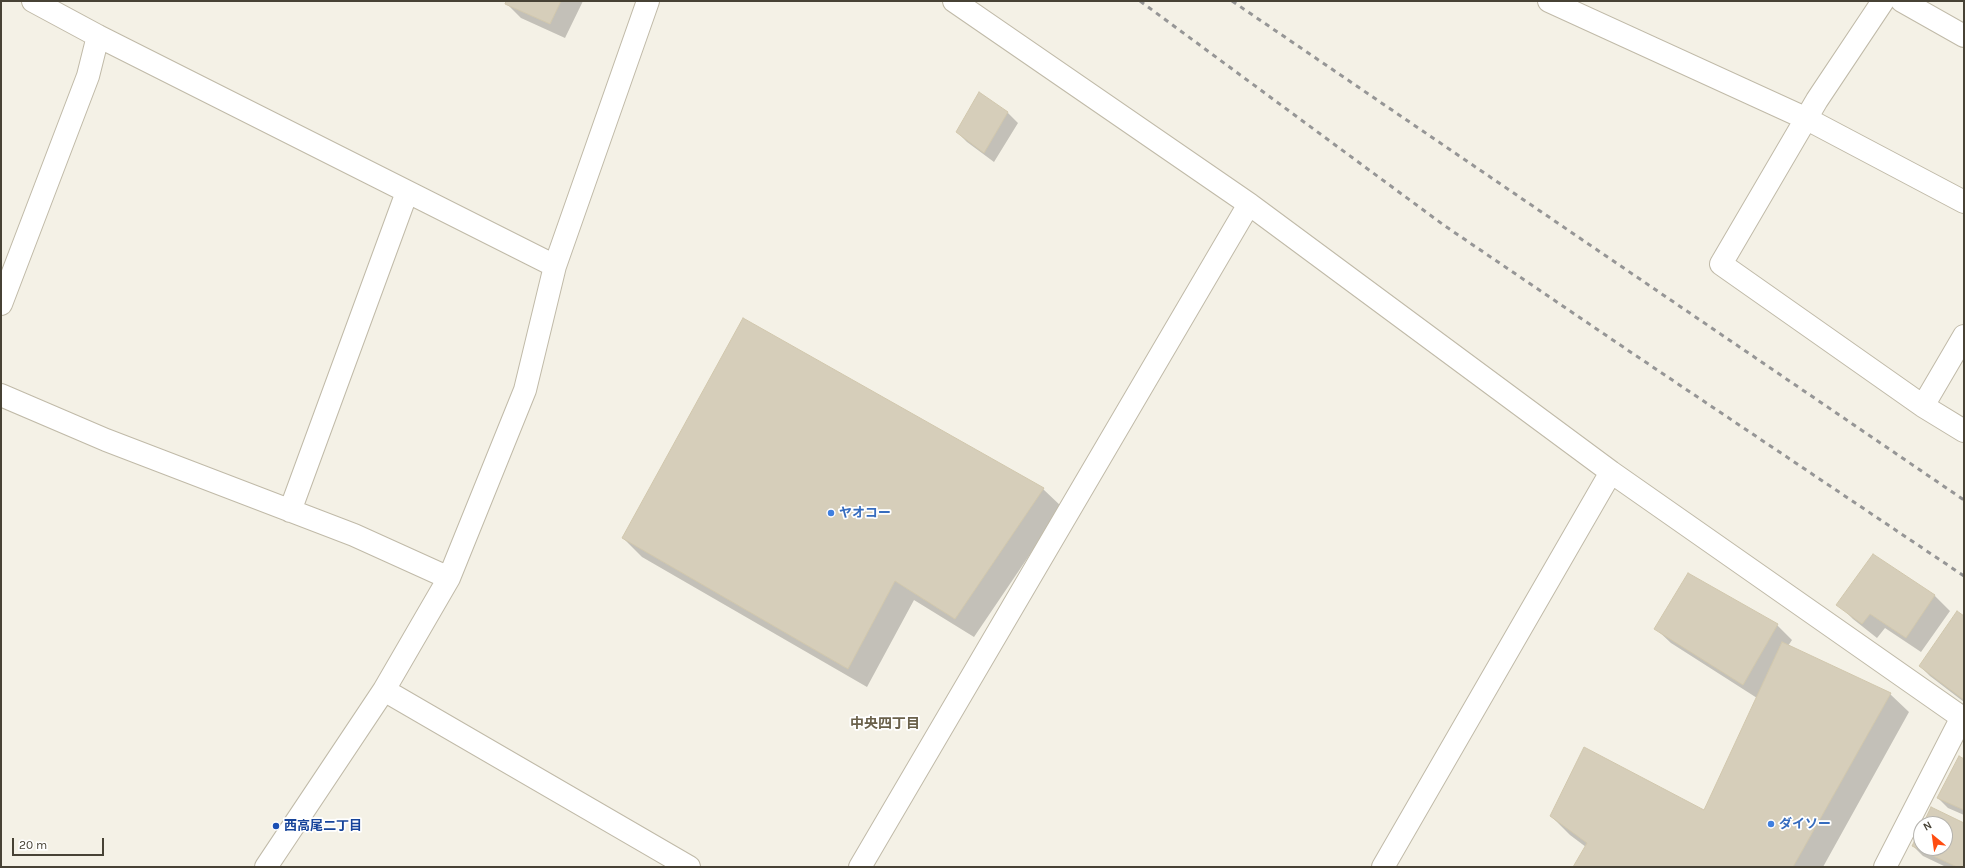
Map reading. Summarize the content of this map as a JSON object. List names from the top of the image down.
{
  "districts": ["中央四丁目"],
  "places": ["ヤオコー", "ダイソー", "西高尾二丁目"],
  "scale_bar": "20 m",
  "north": "top left"
}
